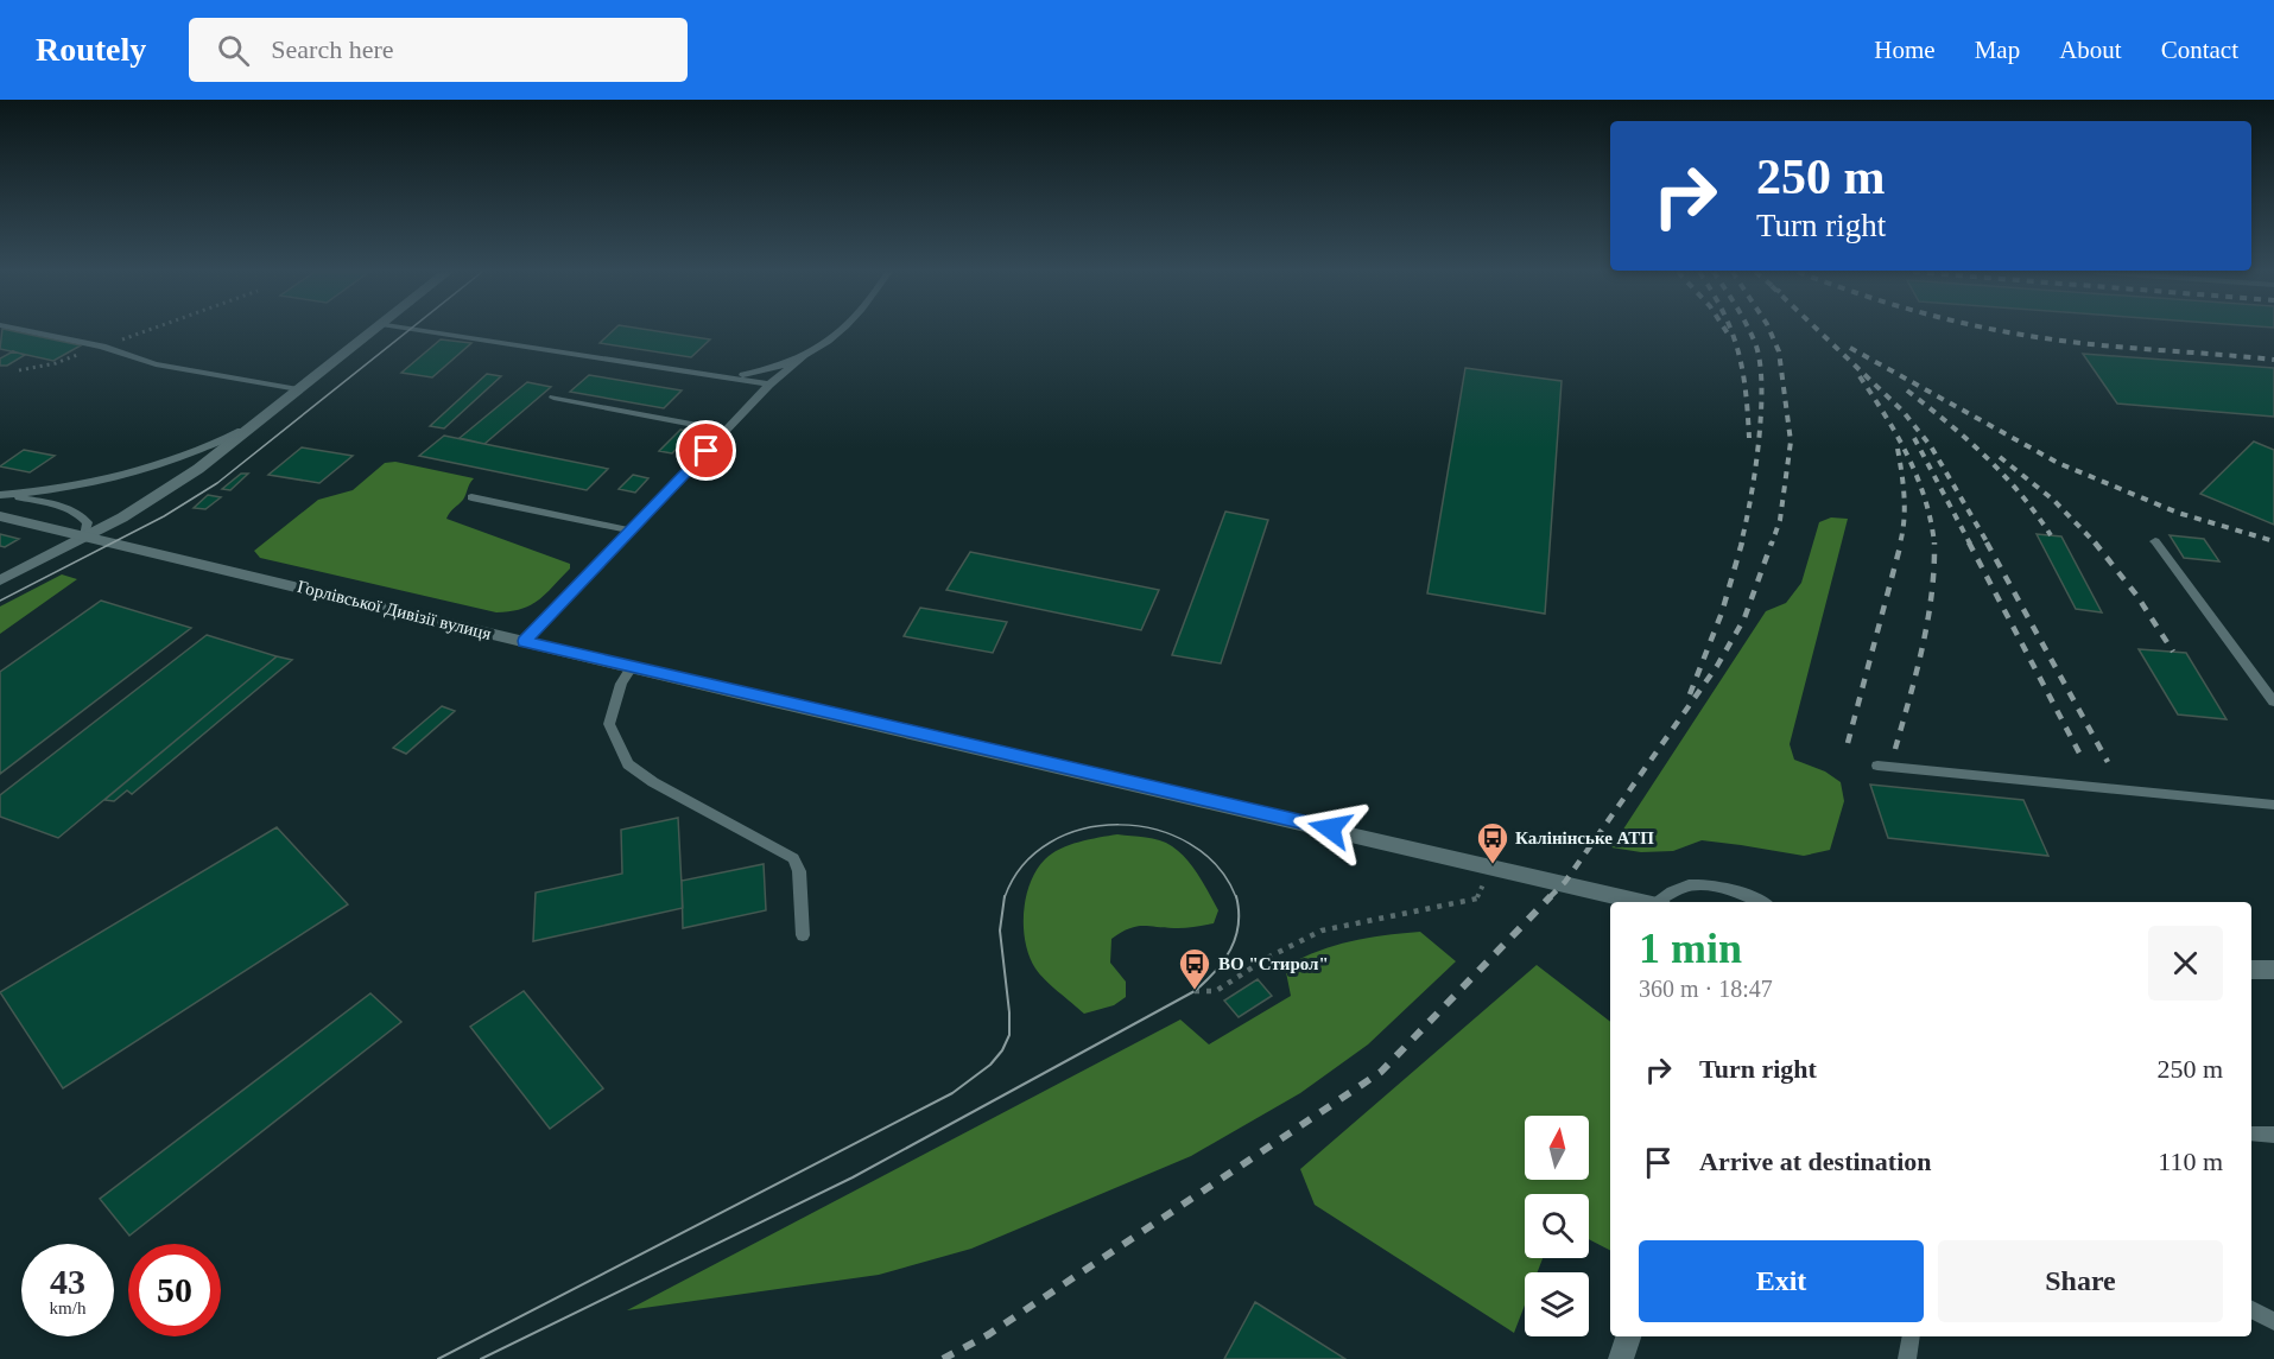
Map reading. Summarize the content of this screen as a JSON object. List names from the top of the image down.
{
  "streets": {
    "main road": ["Горлівської Дивізії вулиця"]
  },
  "places": {
    "bus stop": ["Калінінське АТП", "ВО \"Стирол\""]
  },
  "north": "top",
  "page": {
    "header": "Routely",
    "search": "Search here",
    "nav": [
      "Home",
      "Map",
      "About",
      "Contact"
    ],
    "turn": ["250 m", "Turn right"],
    "heading": ["1 min", "360 m · 18:47"],
    "list": [
      {
        "name": "Turn right",
        "value": "250 m"
      },
      {
        "name": "Arrive at destination",
        "value": "110 m"
      }
    ],
    "buttons": ["Exit", "Share"],
    "speed": "43 km/h",
    "limit": "50"
  }
}
